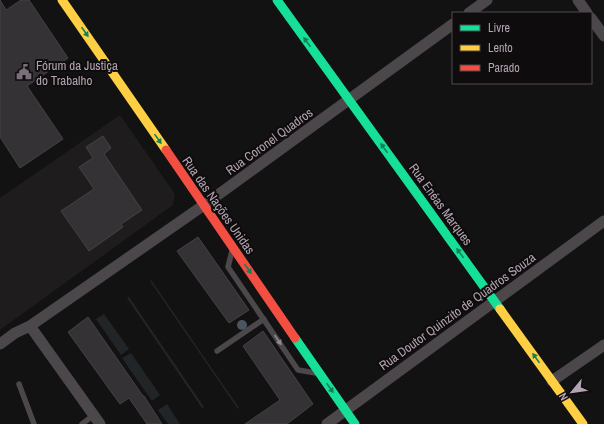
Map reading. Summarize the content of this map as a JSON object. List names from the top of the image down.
{
  "streets": {
    "street": [
      "Rua Coronel Quadros",
      "Rua Enéas Marques",
      "Rua das Nações Unidas",
      "Rua Doutor Quinzito de Quadros Souza"
    ]
  },
  "crossings": [
    ["Rua Coronel Quadros", "Rua Enéas Marques"],
    ["Rua Coronel Quadros", "Rua das Nações Unidas"],
    ["Rua Enéas Marques", "Rua Doutor Quinzito de Quadros Souza"],
    ["Rua das Nações Unidas", "Rua Doutor Quinzito de Quadros Souza"]
  ],
  "one_way": ["Rua Enéas Marques", "Rua das Nações Unidas"],
  "places": {
    "public building": ["Fórum da Justiça do Trabalho"]
  },
  "legend": ["Livre", "Lento", "Parado"],
  "north": "bottom left"
}
